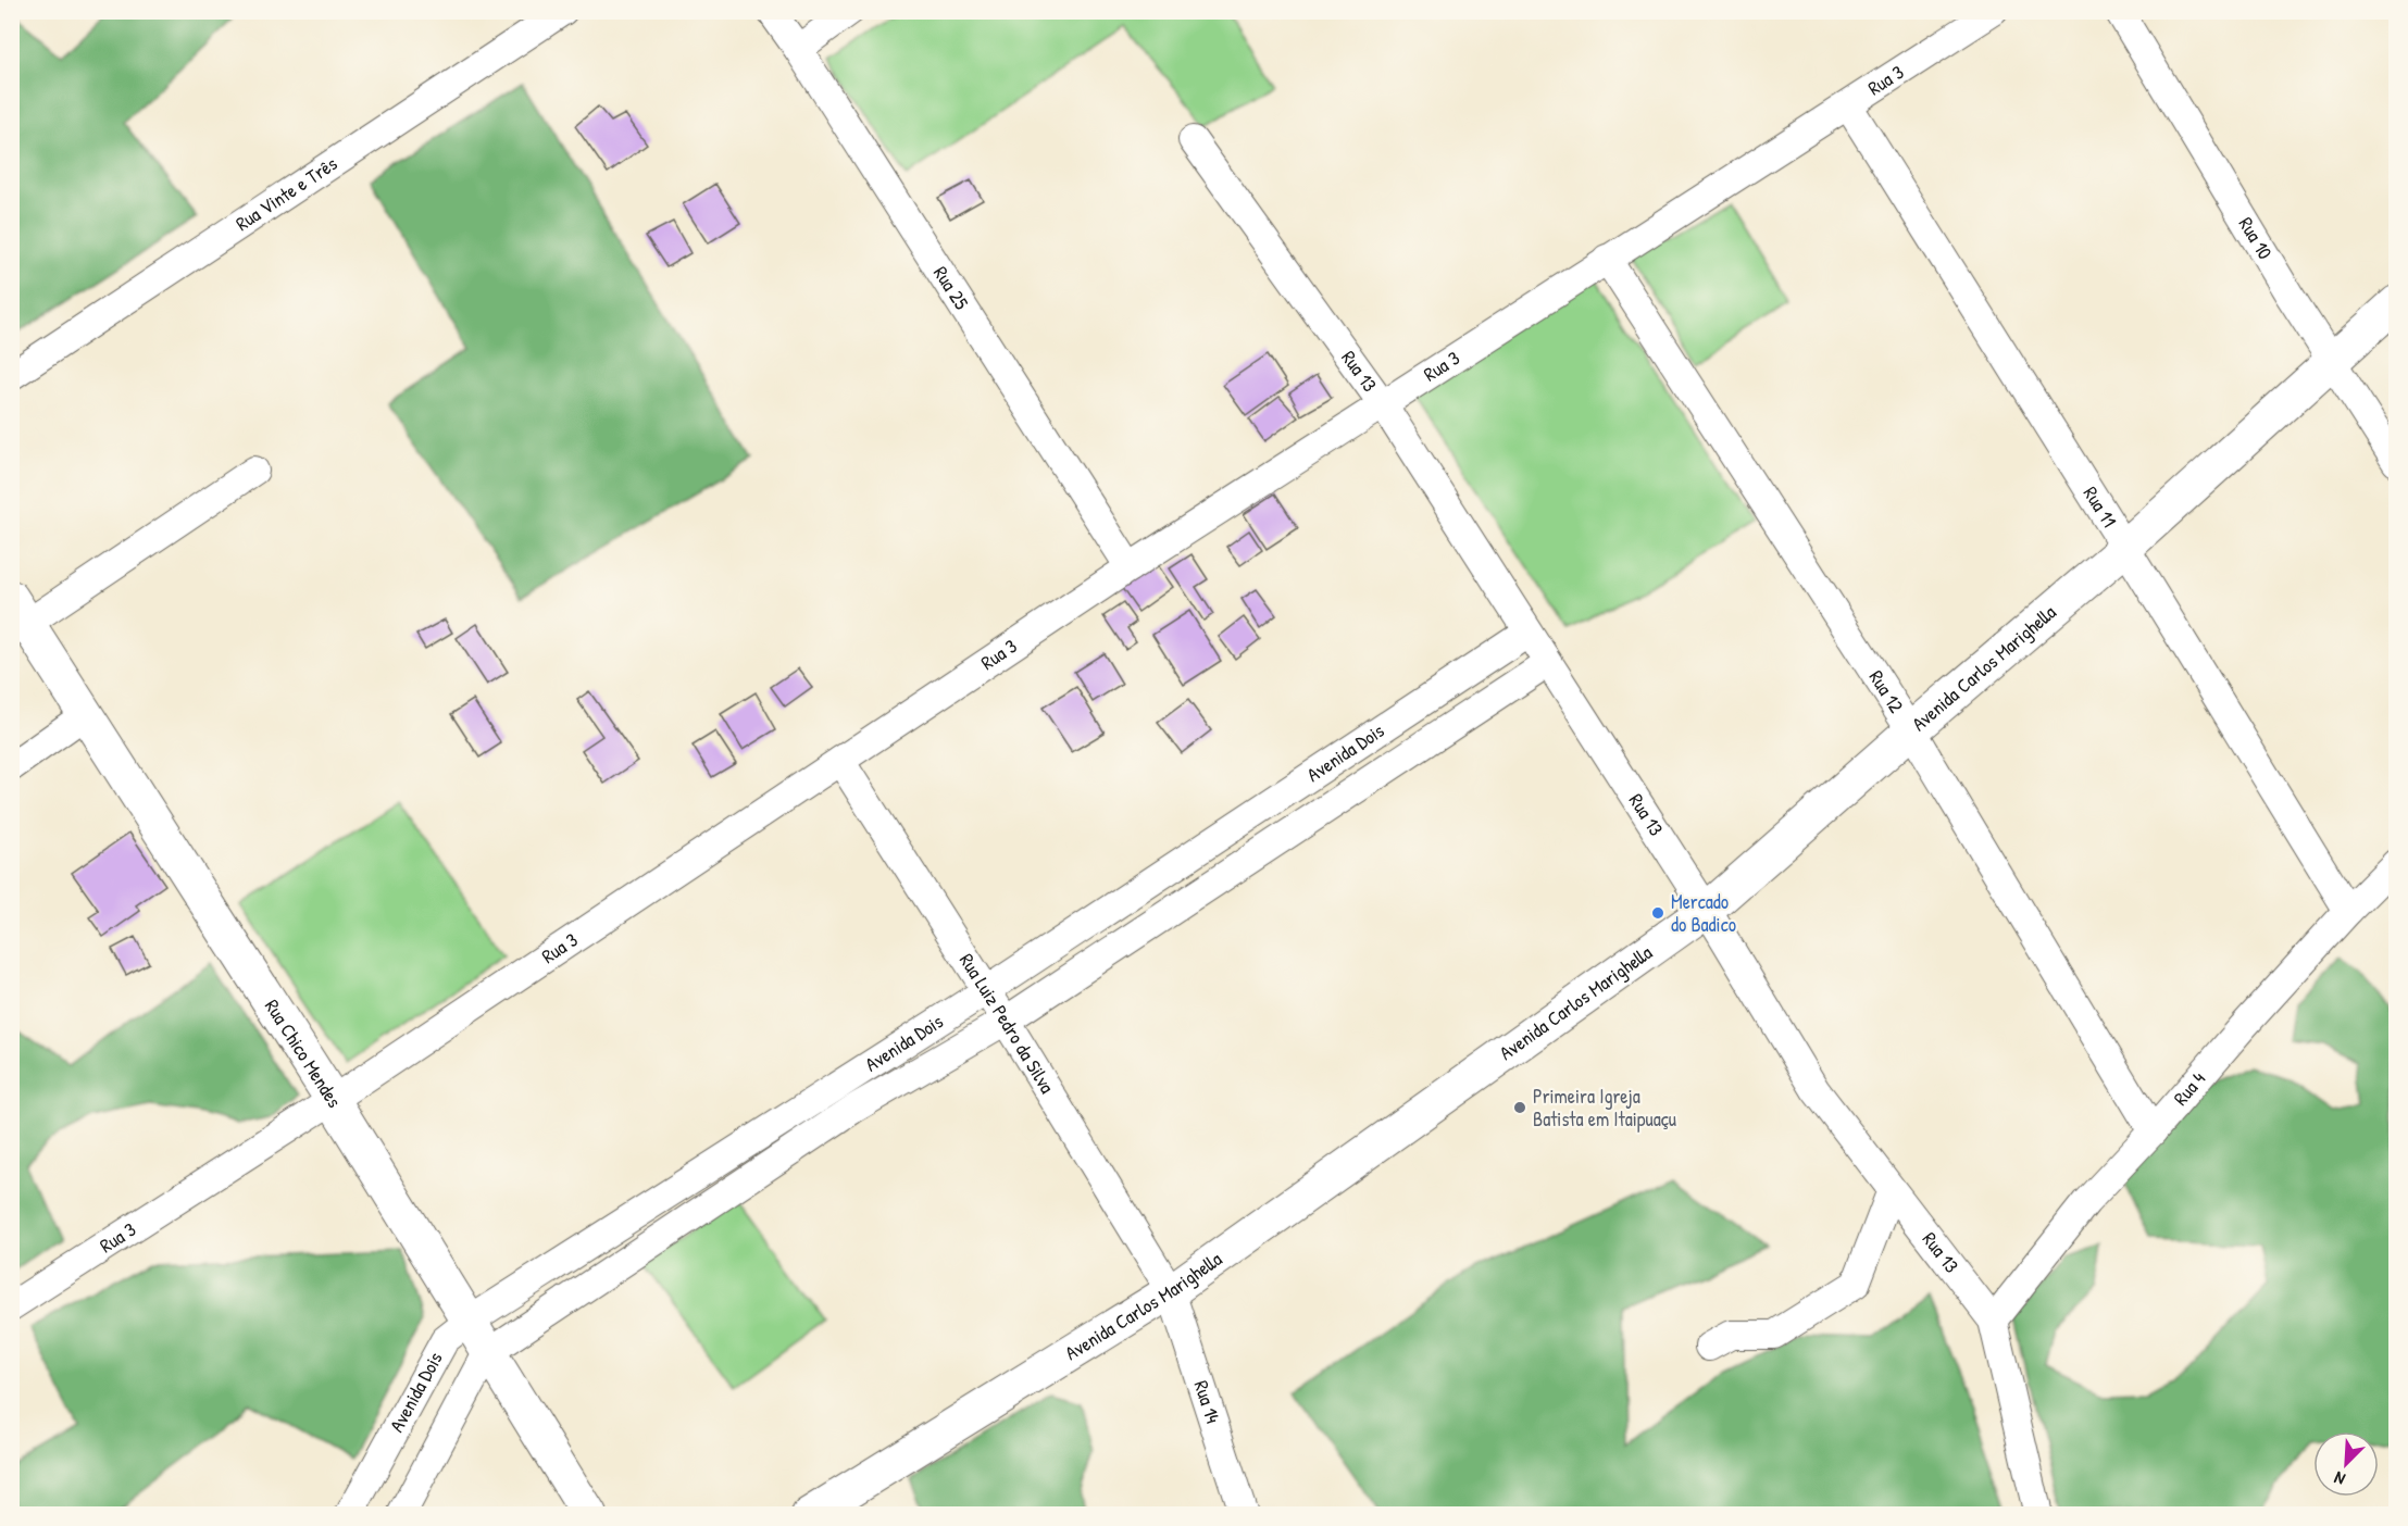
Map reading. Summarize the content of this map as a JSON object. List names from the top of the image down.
{
  "streets": {
    "main road": ["Avenida Carlos Marighella", "Rua Chico Mendes"],
    "street": [
      "Rua 3",
      "Rua Vinte e Três",
      "Rua 10",
      "Rua 25",
      "Rua 13",
      "Rua 11",
      "Rua 12",
      "Avenida Dois",
      "Rua Luiz Pedro da Silva",
      "Rua 4",
      "Rua 14"
    ]
  },
  "crossings": [
    ["Rua 3", "Rua 25"],
    ["Rua 3", "Rua 13"],
    ["Rua 3", "Rua 11"],
    ["Rua 3", "Rua 12"],
    ["Rua 3", "Rua Luiz Pedro da Silva"],
    ["Rua 3", "Rua Chico Mendes"],
    ["Rua 10", "Avenida Carlos Marighella"],
    ["Rua 13", "Avenida Carlos Marighella"],
    ["Rua 13", "Avenida Dois"],
    ["Rua 13", "Rua 4"],
    ["Rua 11", "Avenida Carlos Marighella"],
    ["Rua 11", "Rua 4"],
    ["Avenida Carlos Marighella", "Rua 12"],
    ["Avenida Carlos Marighella", "Rua Luiz Pedro da Silva"],
    ["Avenida Carlos Marighella", "Rua 14"],
    ["Rua 12", "Rua 4"],
    ["Avenida Dois", "Rua Luiz Pedro da Silva"],
    ["Avenida Dois", "Rua Chico Mendes"],
    ["Rua Luiz Pedro da Silva", "Rua 14"]
  ],
  "places": ["Mercado do Badico", "Primeira Igreja Batista em Itaipuaçu"],
  "north": "bottom left"
}
